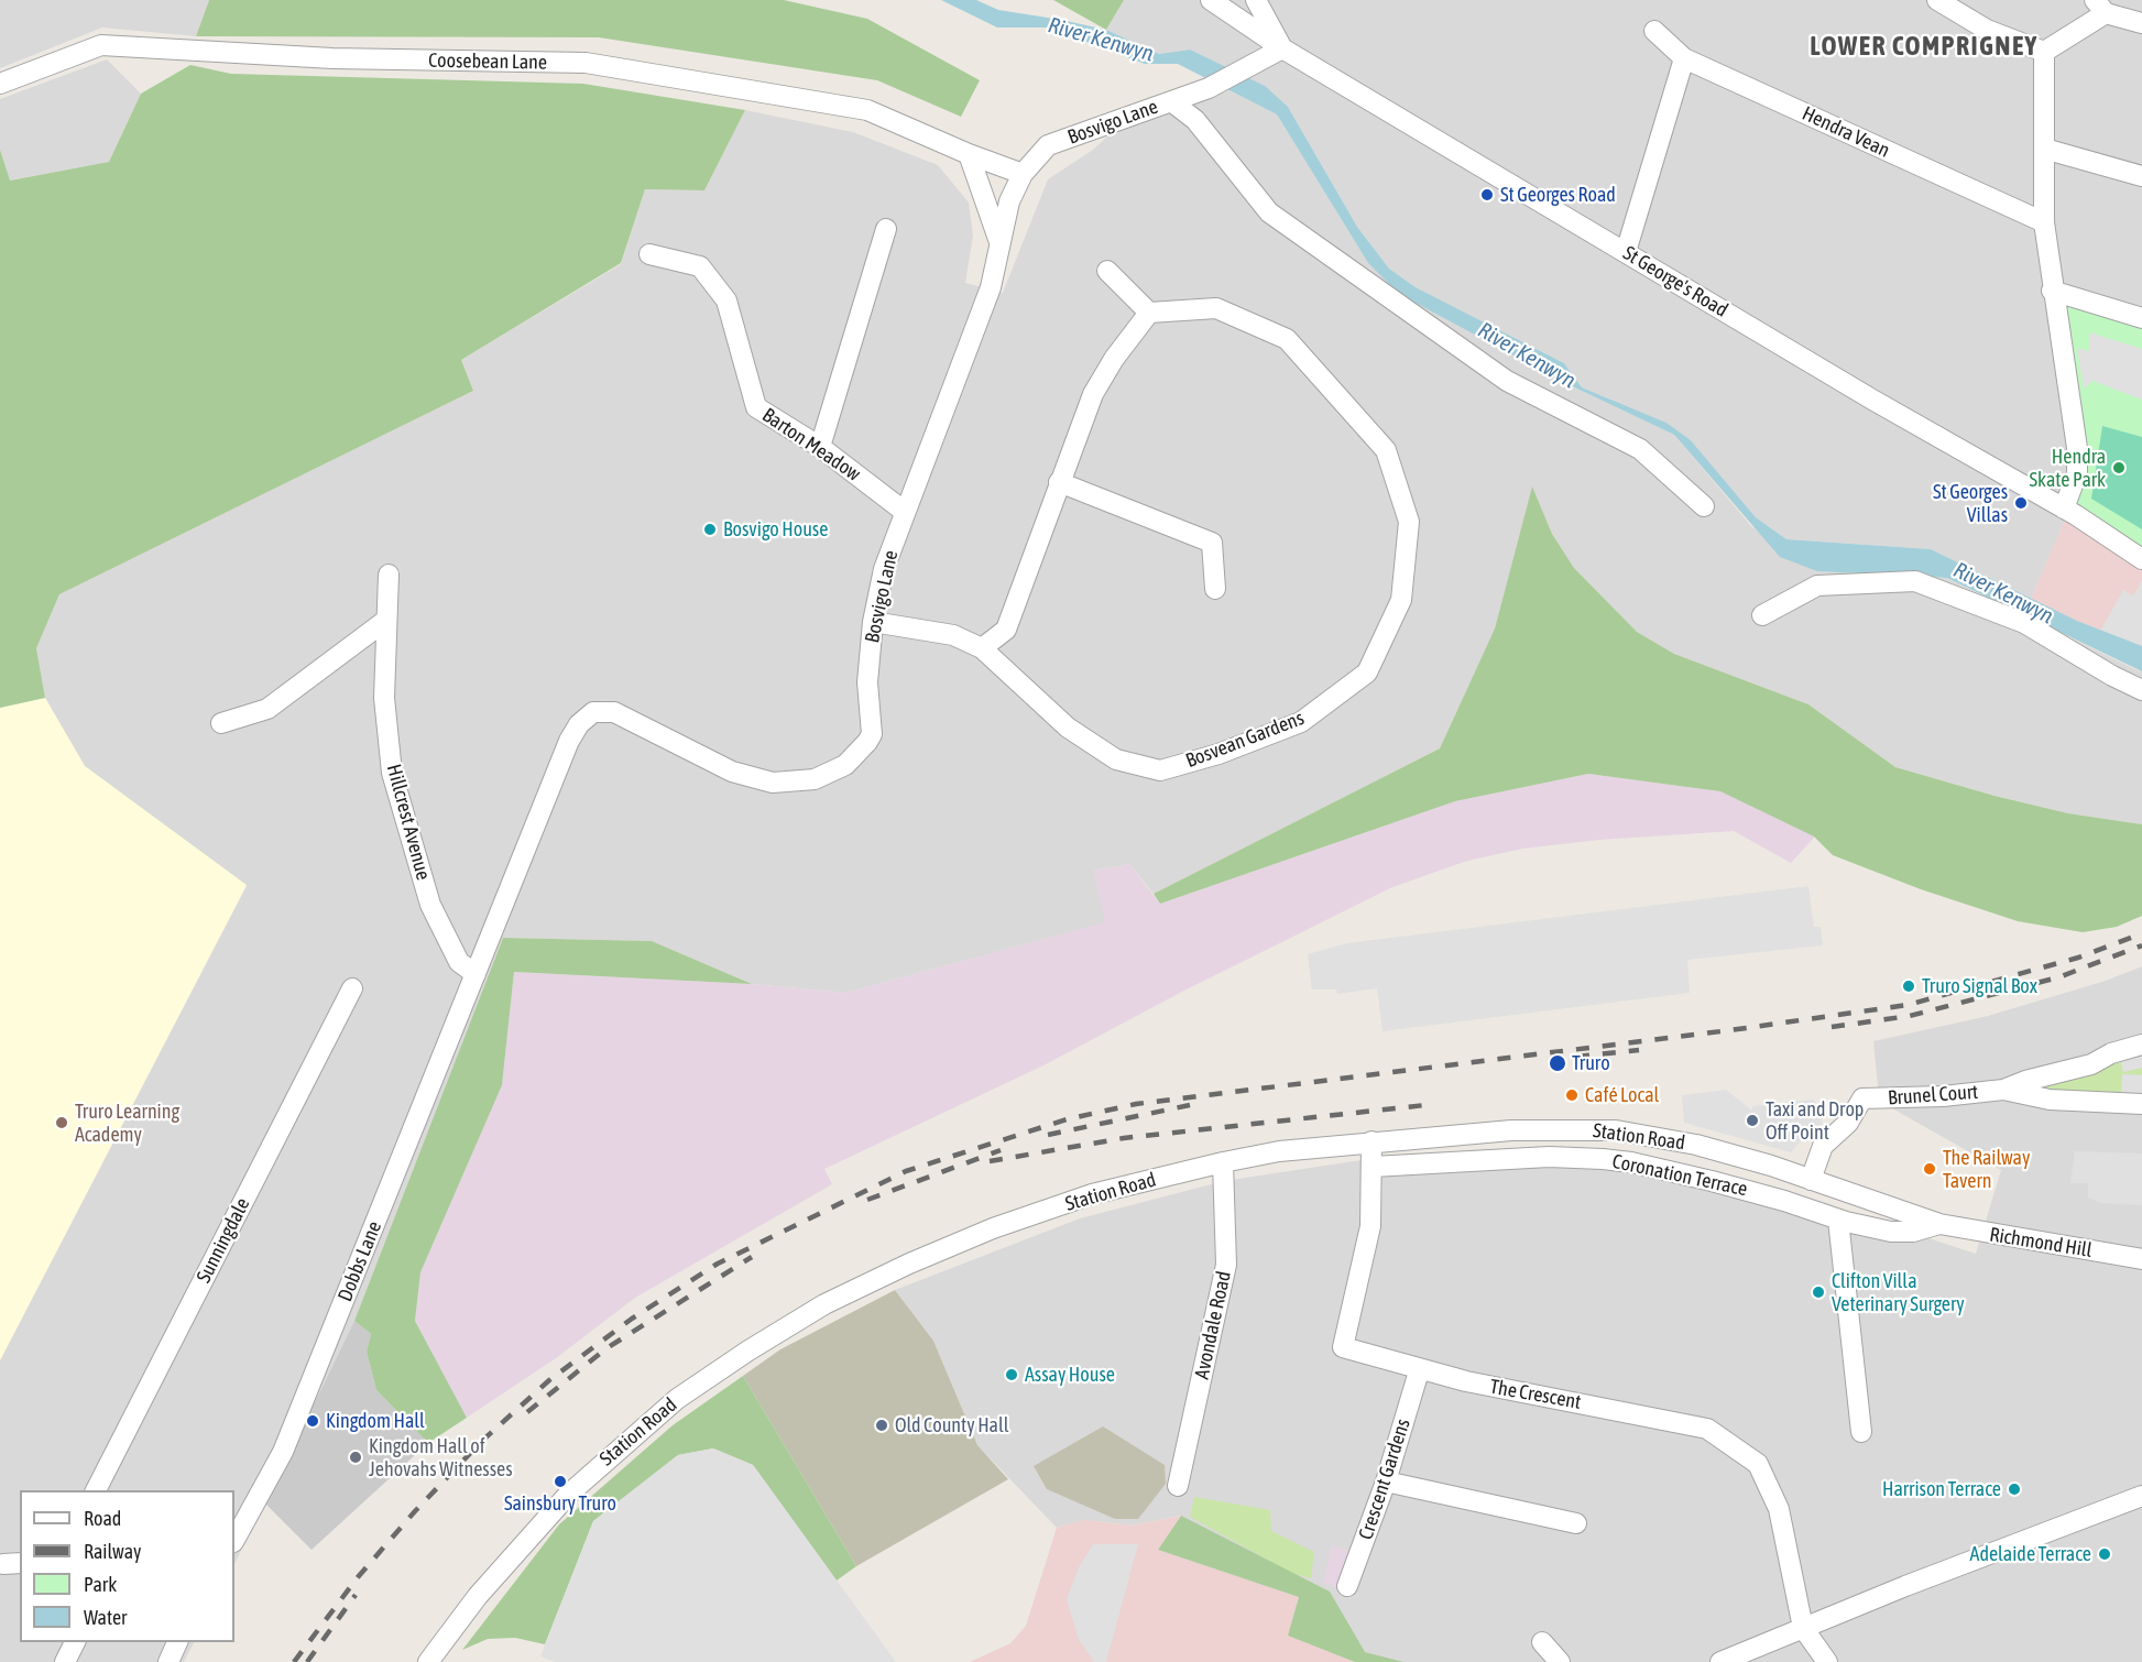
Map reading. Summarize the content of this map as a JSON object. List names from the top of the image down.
{
  "streets": {
    "street": [
      "Coosebean Lane",
      "Bosvigo Lane",
      "Hendra Vean",
      "St George's Road",
      "Barton Meadow",
      "Bosvean Gardens",
      "Hillcrest Avenue",
      "Brunel Court",
      "Station Road",
      "Coronation Terrace",
      "Sunningdale",
      "Richmond Hill",
      "Dobbs Lane",
      "Avondale Road",
      "The Crescent",
      "Crescent Gardens"
    ]
  },
  "crossings": [
    ["Coosebean Lane", "Bosvigo Lane"],
    ["Bosvigo Lane", "St George's Road"],
    ["Bosvigo Lane", "Barton Meadow"],
    ["Bosvigo Lane", "Bosvean Gardens"],
    ["Bosvigo Lane", "Hillcrest Avenue"],
    ["Bosvigo Lane", "Dobbs Lane"],
    ["Hillcrest Avenue", "Dobbs Lane"],
    ["Brunel Court", "Station Road"],
    ["Station Road", "Coronation Terrace"],
    ["Station Road", "Richmond Hill"],
    ["Station Road", "Avondale Road"],
    ["Station Road", "The Crescent"],
    ["Coronation Terrace", "Richmond Hill"],
    ["Coronation Terrace", "The Crescent"],
    ["The Crescent", "Crescent Gardens"]
  ],
  "districts": ["LOWER COMPRIGNEY"],
  "water": ["River Kenwyn"],
  "places": [
    "St Georges Road",
    "Hendra Skate Park",
    "St Georges Villas",
    "Bosvigo House",
    "Truro Signal Box",
    "Truro",
    "Café Local",
    "Taxi and Drop Off Point",
    "Truro Learning Academy",
    "The Railway Tavern",
    "Clifton Villa Veterinary Surgery",
    "Assay House",
    "Kingdom Hall",
    "Old County Hall",
    "Kingdom Hall of Jehovahs Witnesses",
    "Sainsbury Truro",
    "Harrison Terrace",
    "Adelaide Terrace"
  ],
  "legend": [
    "Road",
    "Railway",
    "Park",
    "Water"
  ]
}
